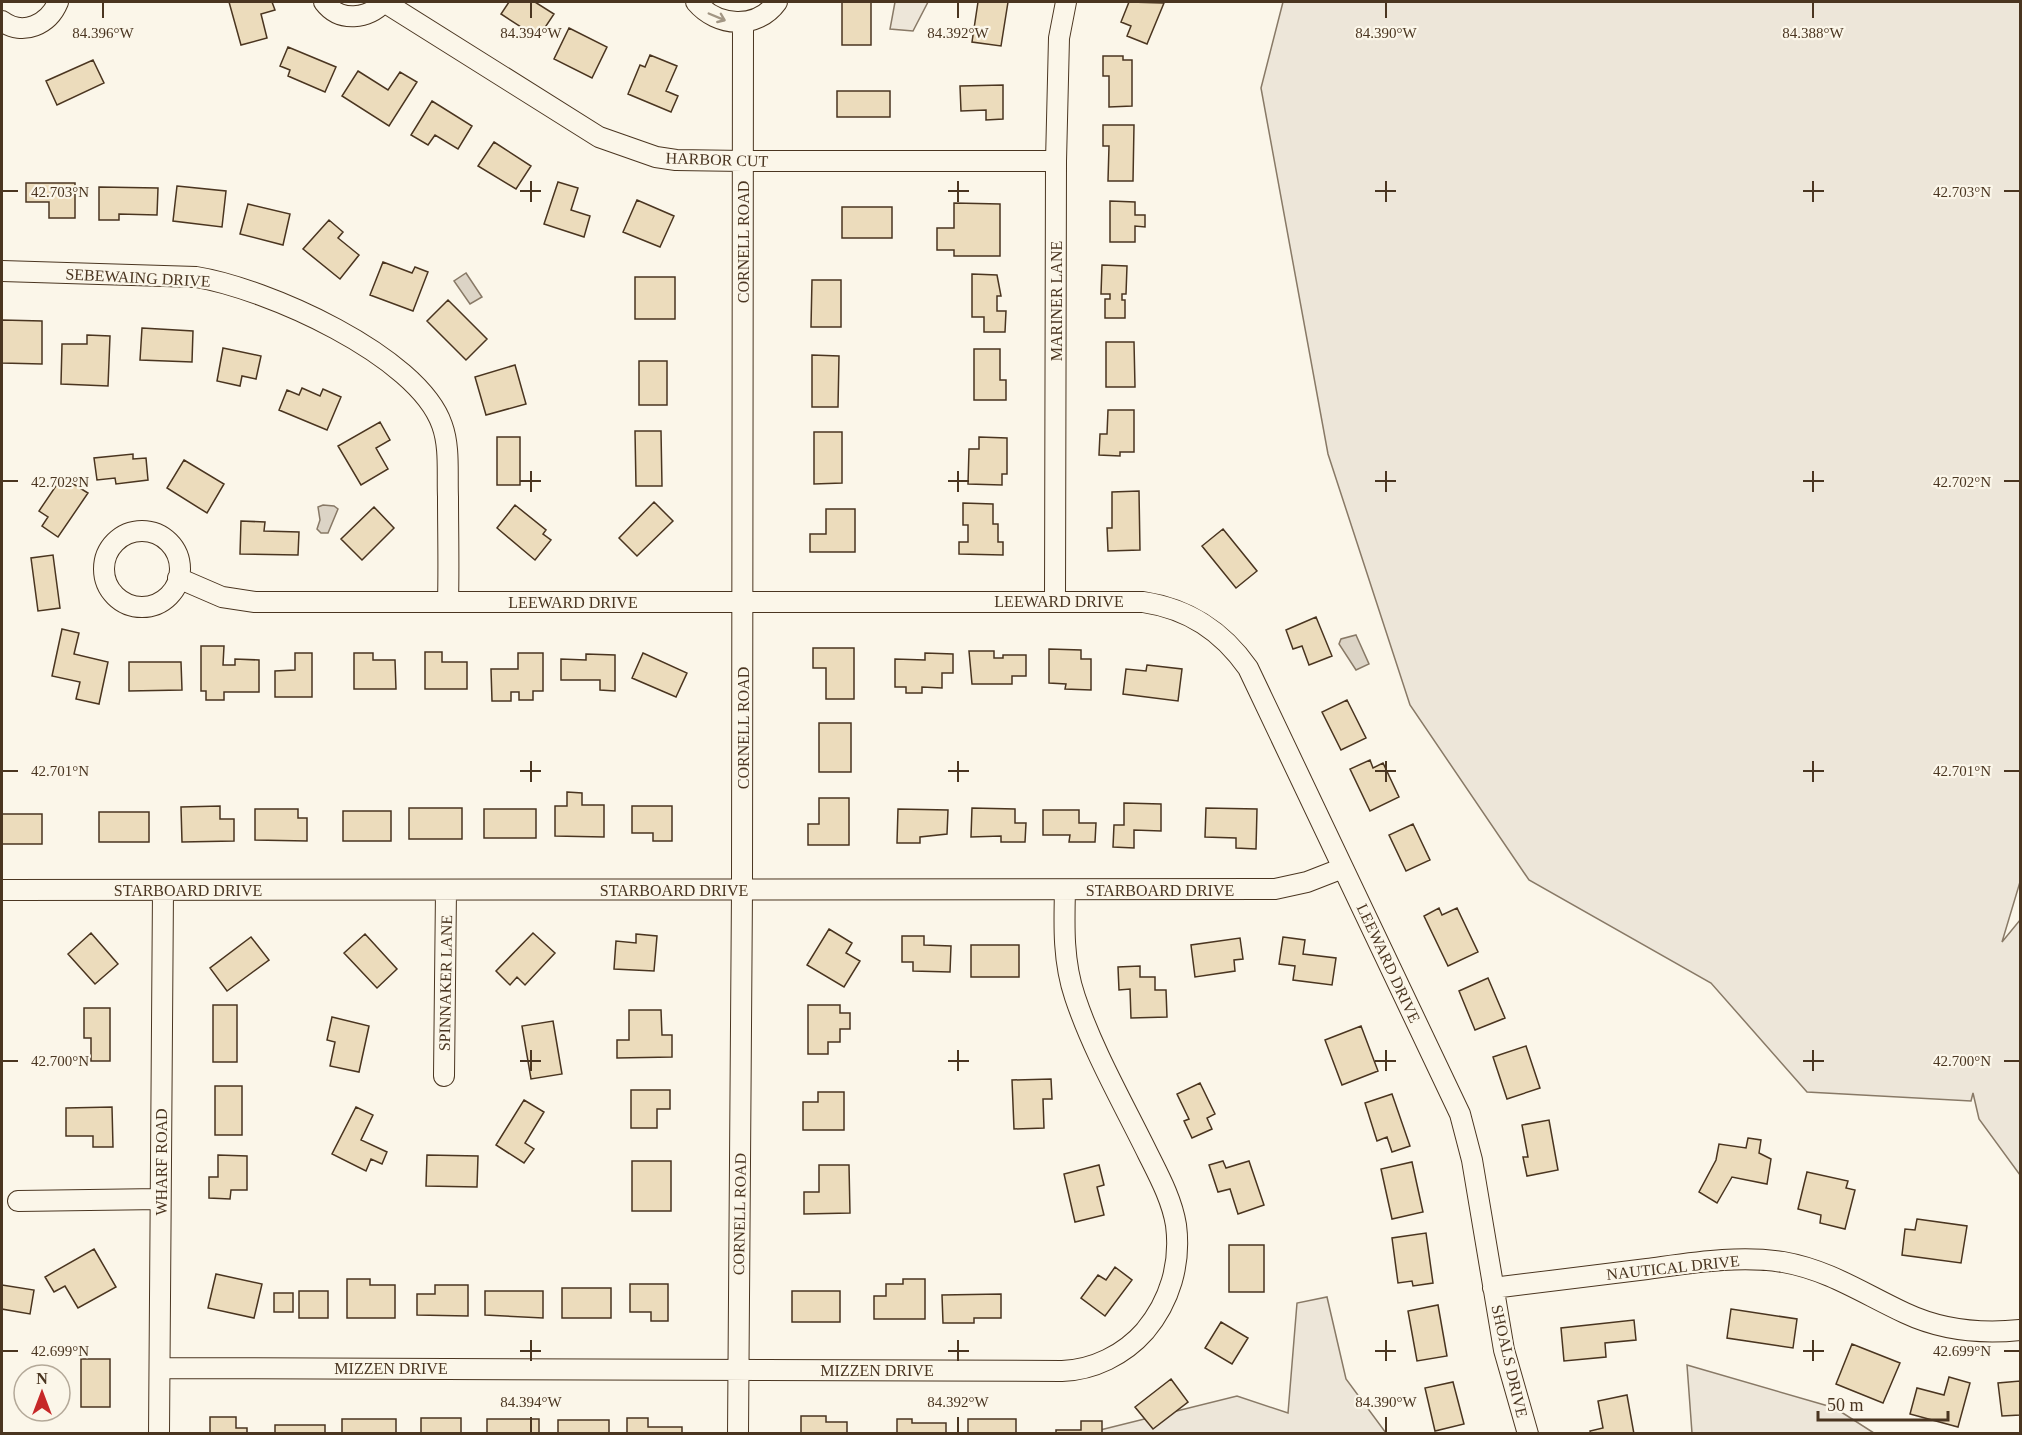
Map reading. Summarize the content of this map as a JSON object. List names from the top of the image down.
{
  "streets": {
    "street": [
      "HARBOR CUT",
      "CORNELL ROAD",
      "SEBEWAING DRIVE",
      "MARINER LANE",
      "LEEWARD DRIVE",
      "STARBOARD DRIVE",
      "SPINNAKER LANE",
      "WHARF ROAD",
      "NAUTICAL DRIVE",
      "SHOALS DRIVE",
      "MIZZEN DRIVE"
    ]
  },
  "crossings": [
    ["HARBOR CUT", "CORNELL ROAD"],
    ["HARBOR CUT", "MARINER LANE"],
    ["CORNELL ROAD", "LEEWARD DRIVE"],
    ["CORNELL ROAD", "STARBOARD DRIVE"],
    ["CORNELL ROAD", "MIZZEN DRIVE"],
    ["SEBEWAING DRIVE", "LEEWARD DRIVE"],
    ["MARINER LANE", "LEEWARD DRIVE"],
    ["LEEWARD DRIVE", "STARBOARD DRIVE"],
    ["LEEWARD DRIVE", "NAUTICAL DRIVE"],
    ["LEEWARD DRIVE", "SHOALS DRIVE"],
    ["STARBOARD DRIVE", "SPINNAKER LANE"],
    ["STARBOARD DRIVE", "WHARF ROAD"],
    ["STARBOARD DRIVE", "MIZZEN DRIVE"],
    ["WHARF ROAD", "MIZZEN DRIVE"],
    ["NAUTICAL DRIVE", "SHOALS DRIVE"]
  ],
  "scale_bar": "50 m",
  "north": "top",
  "coordinates": [
    "84.396°W",
    "84.394°W",
    "84.392°W",
    "84.390°W",
    "84.388°W",
    "42.703°N",
    "42.702°N",
    "42.701°N",
    "42.700°N",
    "42.699°N"
  ]
}
